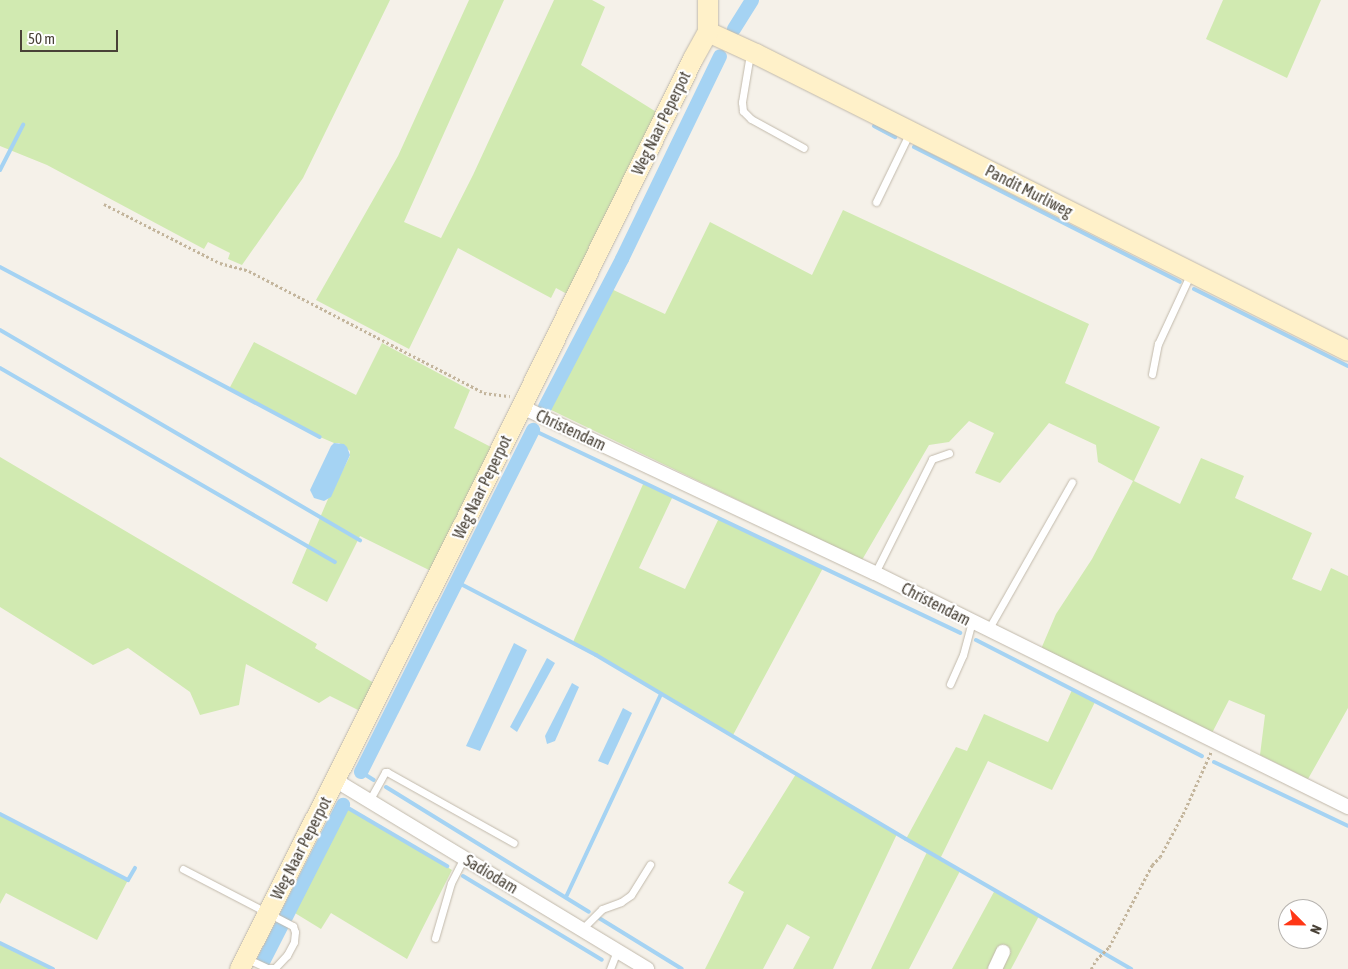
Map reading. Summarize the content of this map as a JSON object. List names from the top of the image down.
{
  "streets": {
    "street": [
      "Weg Naar Peperpot",
      "Pandit Murliweg",
      "Christendam",
      "Sadiodam"
    ]
  },
  "crossings": [
    ["Weg Naar Peperpot", "Pandit Murliweg"],
    ["Weg Naar Peperpot", "Christendam"],
    ["Weg Naar Peperpot", "Sadiodam"]
  ],
  "scale_bar": "50 m",
  "north": "bottom right"
}
